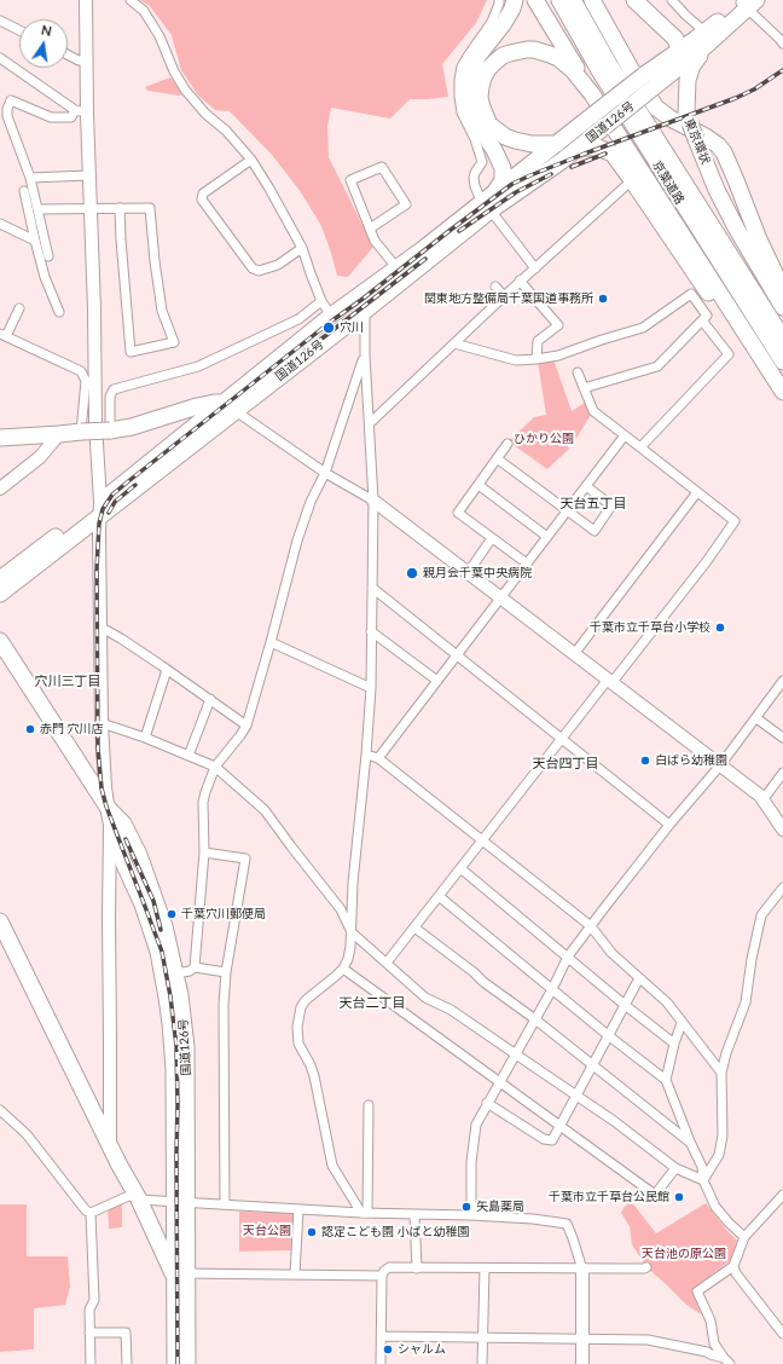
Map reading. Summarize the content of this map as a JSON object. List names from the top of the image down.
{
  "streets": {
    "highway": ["国道126号", "東京環状", "京葉道路"]
  },
  "crossings": [
    ["国道126号", "東京環状"]
  ],
  "districts": [
    "天台五丁目",
    "穴川三丁目",
    "天台四丁目",
    "天台二丁目"
  ],
  "parks": ["ひかり公園", "天台公園", "天台池の原公園"],
  "places": [
    "関東地方整備局千葉国道事務所",
    "穴川",
    "親月会千葉中央病院",
    "千葉市立千草台小学校",
    "赤門 穴川店",
    "白ばら幼稚園",
    "千葉穴川郵便局",
    "千葉市立千草台公民館",
    "矢島薬局",
    "認定こども園 小ばと幼稚園",
    "シャルム"
  ],
  "north": "top"
}
